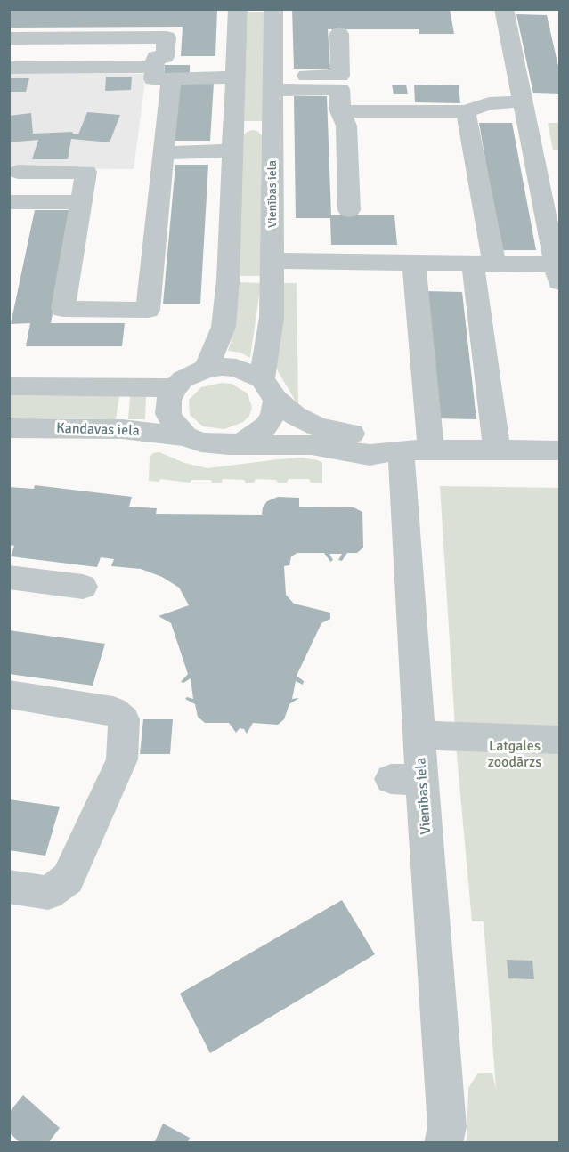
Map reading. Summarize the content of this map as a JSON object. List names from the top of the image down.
{
  "streets": {
    "street": ["Vienības iela", "Kandavas iela"]
  },
  "crossings": [
    ["Vienības iela", "Kandavas iela"]
  ],
  "parks": ["Latgales zoodārzs"]
}
